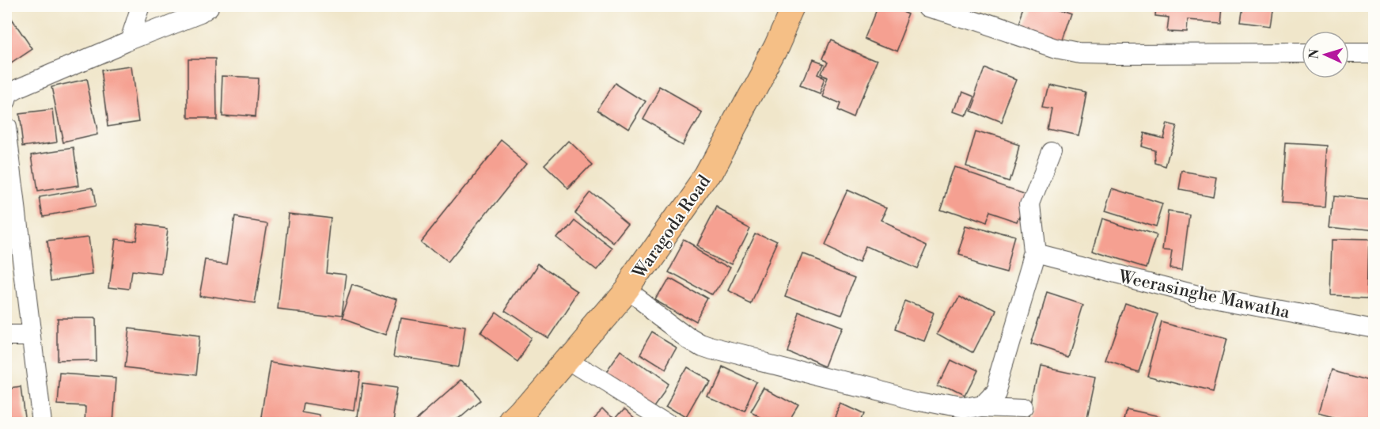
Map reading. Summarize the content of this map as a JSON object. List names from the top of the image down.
{
  "streets": {
    "main road": ["Waragoda Road"],
    "street": ["Weerasinghe Mawatha"]
  },
  "north": "left"
}
